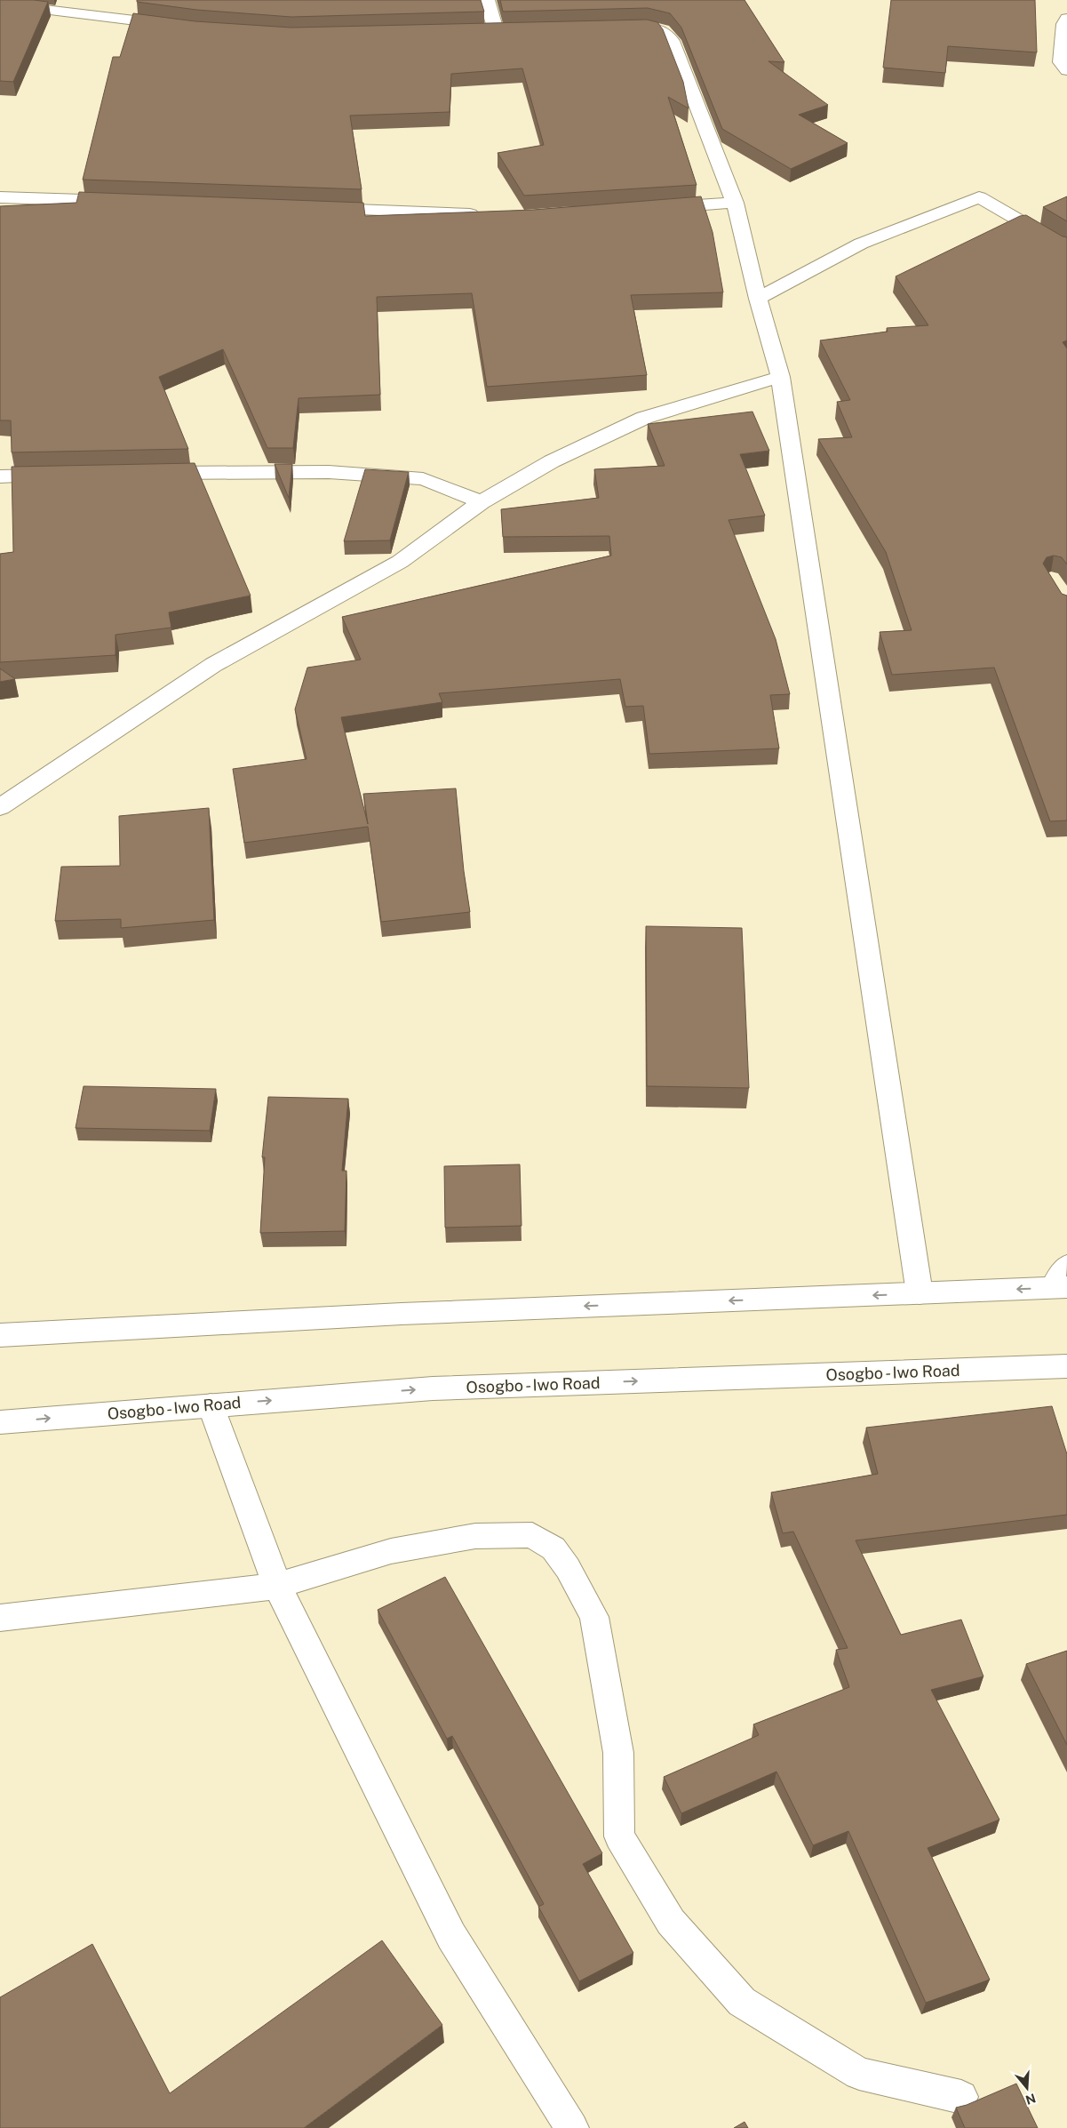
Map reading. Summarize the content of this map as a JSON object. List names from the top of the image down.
{
  "streets": {
    "street": ["Osogbo - Iwo Road"]
  },
  "north": "bottom"
}
